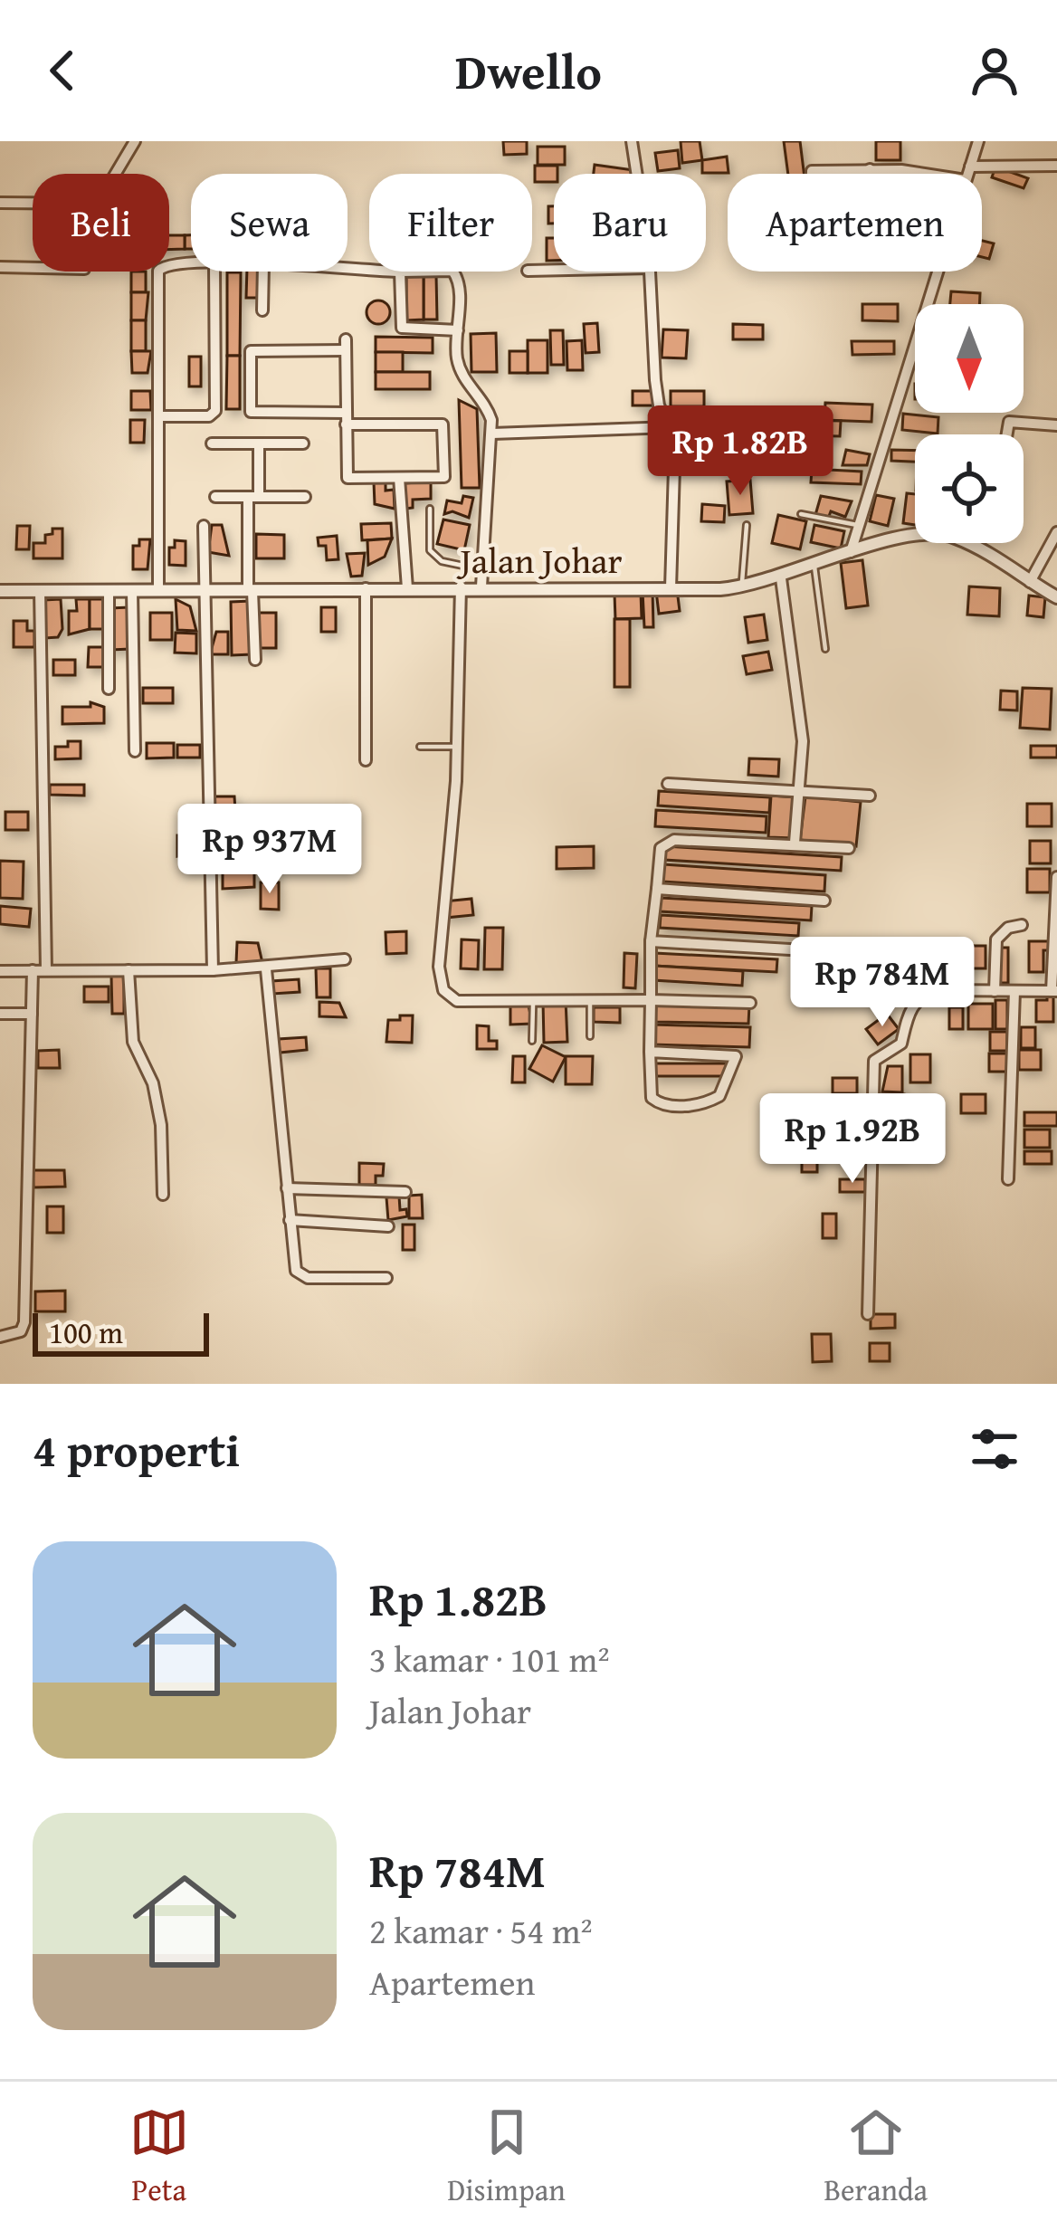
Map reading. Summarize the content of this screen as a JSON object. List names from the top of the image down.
{
  "streets": {
    "street": ["Jalan Johar"]
  },
  "scale_bar": "100 m",
  "north": "bottom",
  "page": {
    "header": "Dwello",
    "chip": [
      "Beli",
      "Sewa",
      "Filter",
      "Baru",
      "Apartemen"
    ],
    "price": [
      "Rp 1.82B",
      "Rp 937M",
      "Rp 784M",
      "Rp 1.92B"
    ],
    "scale": "100 m",
    "heading": "4 properti",
    "list": [
      {
        "name": "Rp 1.82B",
        "note": "3 kamar · 101 m² · Jalan Johar"
      },
      {
        "name": "Rp 784M",
        "note": "2 kamar · 54 m² · Apartemen"
      }
    ],
    "tabs": ["Peta", "Disimpan", "Beranda"]
  }
}
